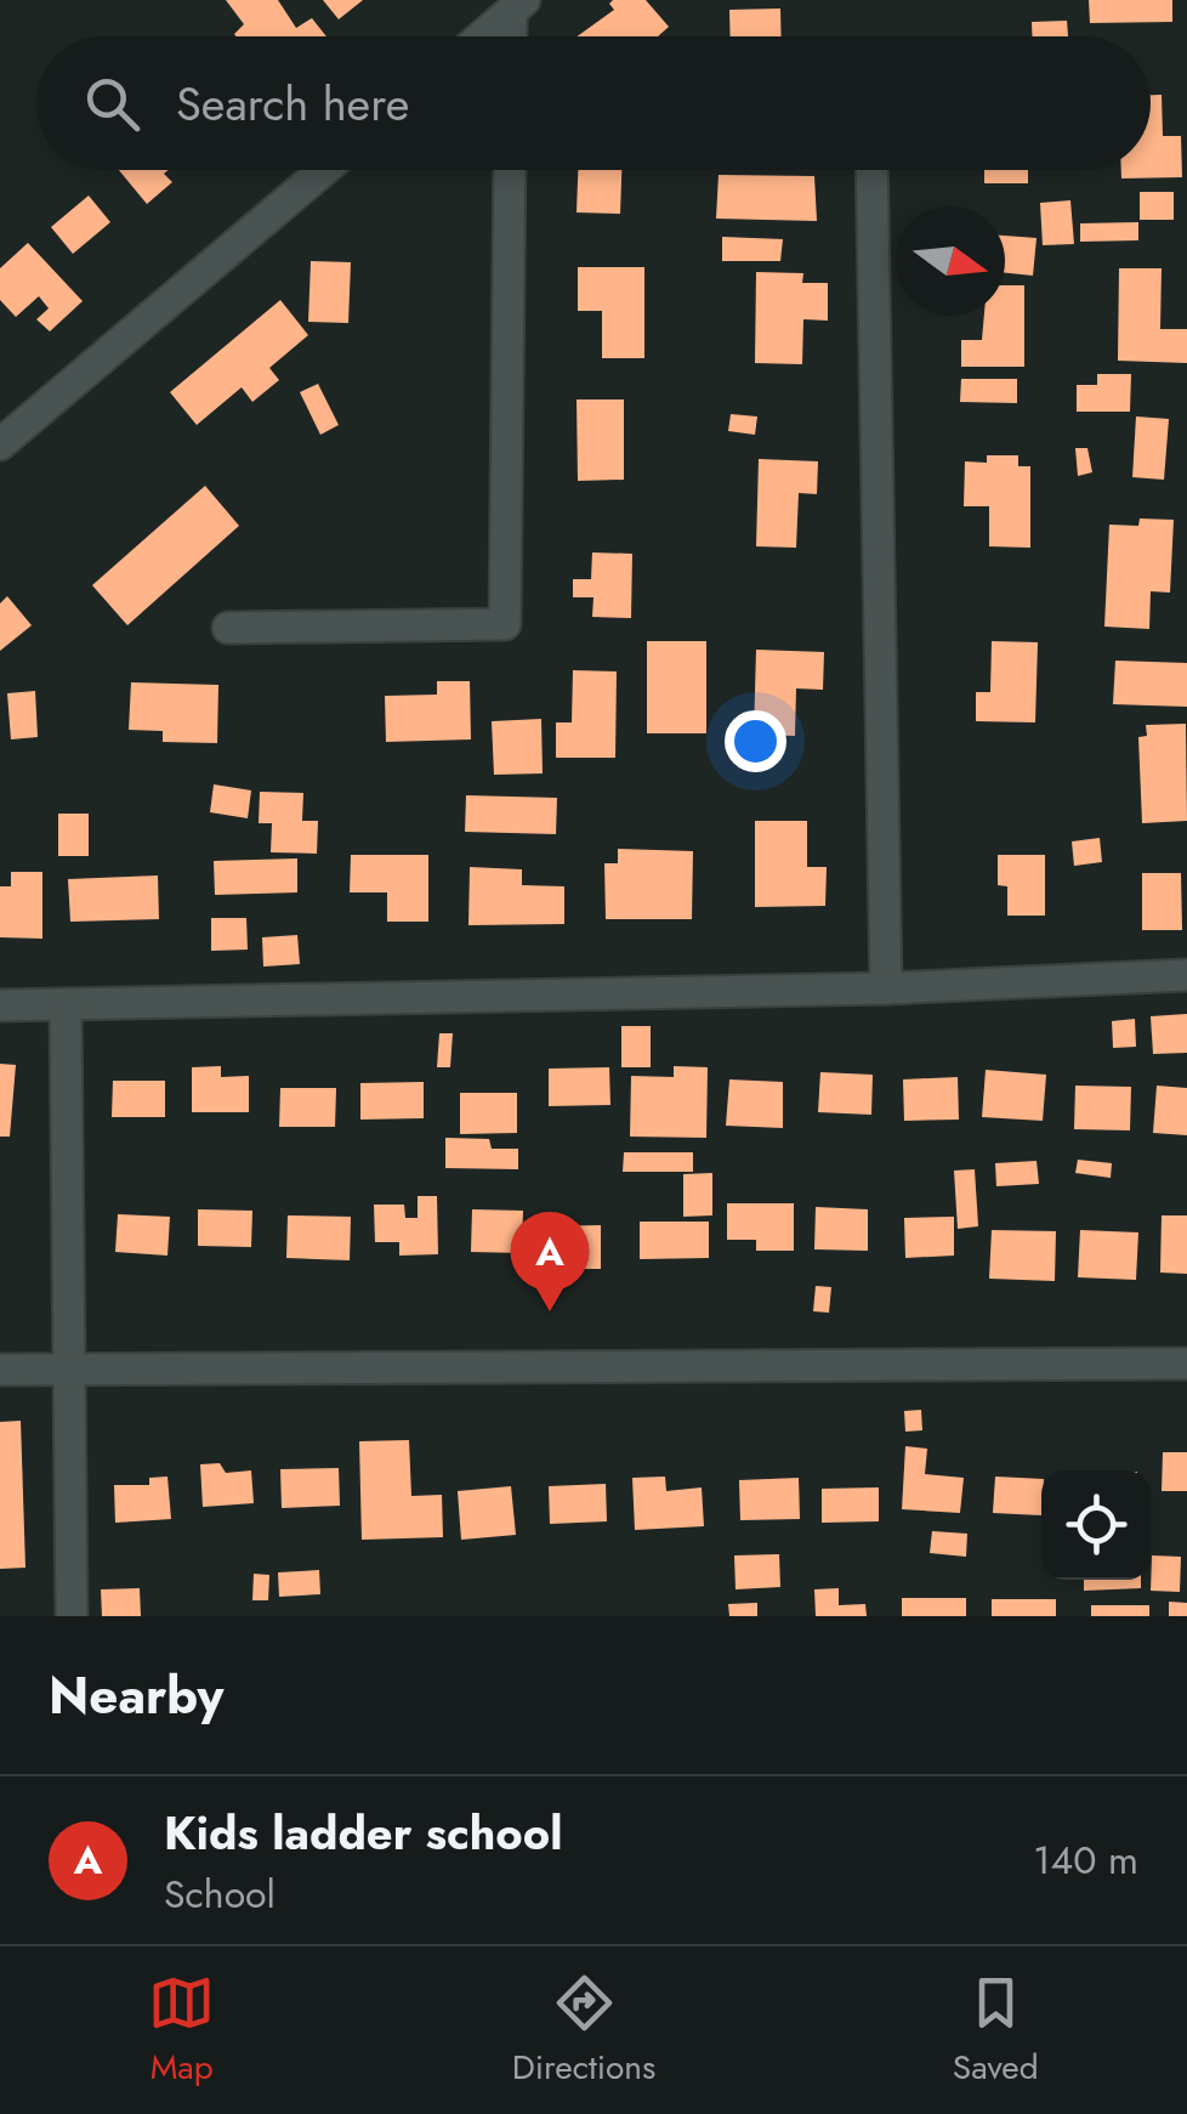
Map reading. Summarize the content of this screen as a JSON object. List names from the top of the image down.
{
  "north": "right",
  "page": {
    "search": "Search here",
    "pins": "A",
    "heading": "Nearby",
    "list": [
      {
        "mark": "A",
        "name": "Kids ladder school",
        "note": "School",
        "value": "140 m"
      }
    ],
    "nav": ["Map", "Directions", "Saved"]
  }
}
